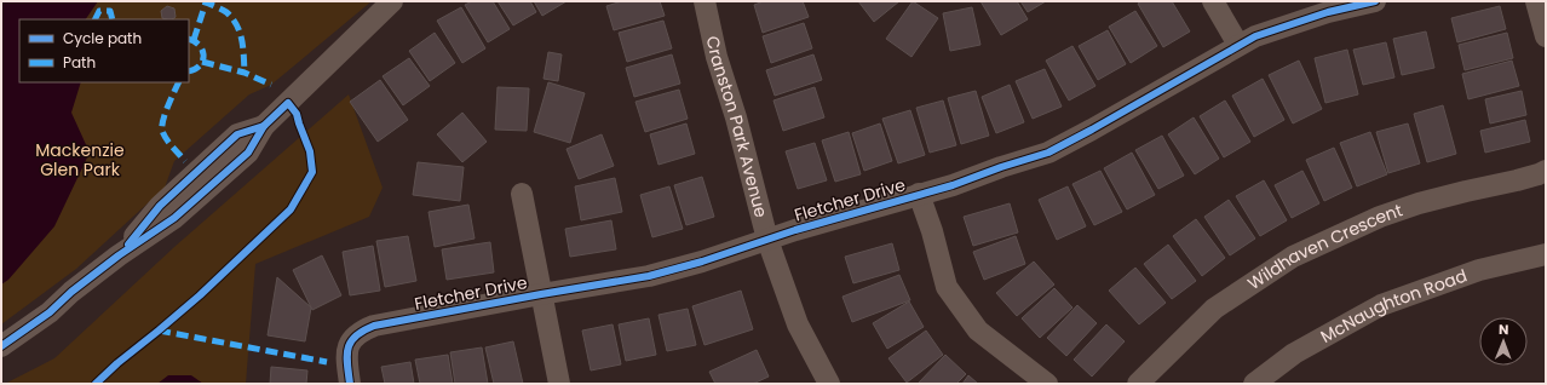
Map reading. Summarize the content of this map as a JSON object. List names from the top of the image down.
{
  "streets": {
    "street": [
      "Cranston Park Avenue",
      "Fletcher Drive",
      "Wildhaven Crescent",
      "McNaughton Road"
    ]
  },
  "crossings": [
    ["Cranston Park Avenue", "Fletcher Drive"]
  ],
  "parks": ["Mackenzie Glen Park"],
  "legend": ["Cycle path", "Path"],
  "north": "top"
}
